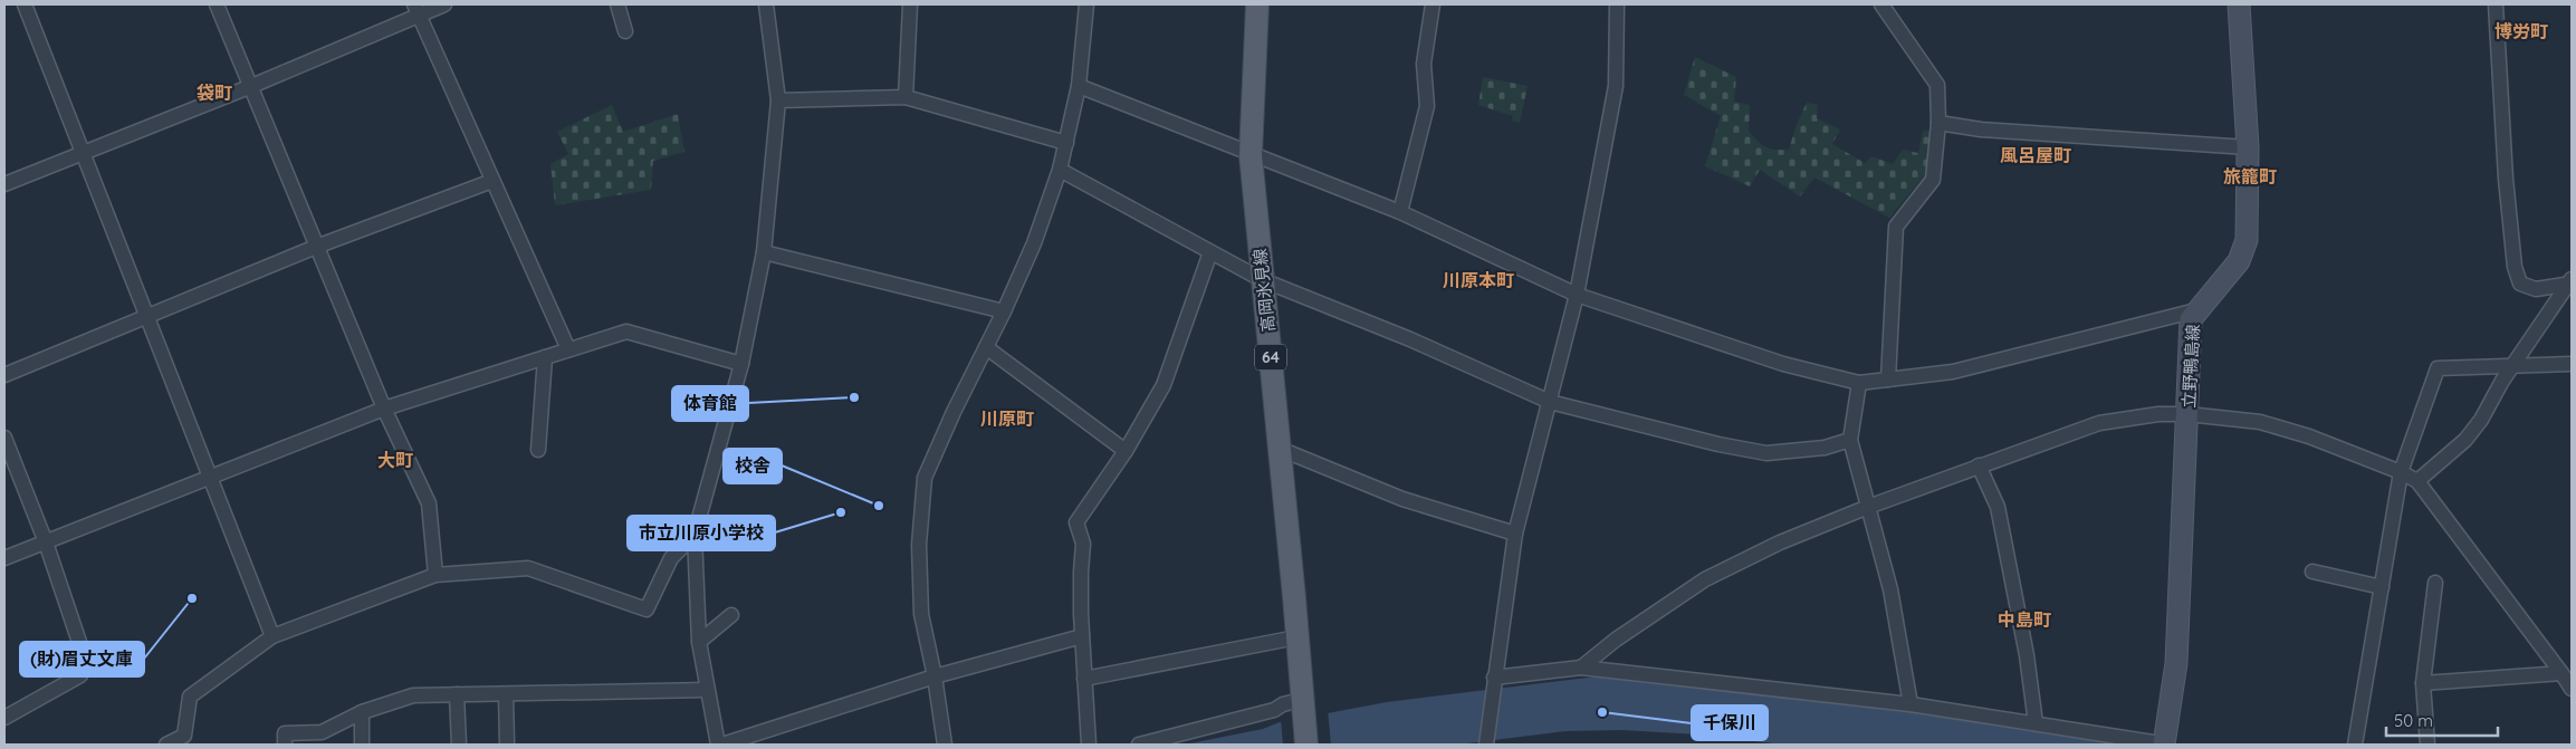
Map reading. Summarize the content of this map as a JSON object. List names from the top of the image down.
{
  "streets": {
    "main road": ["高岡氷見線", "64", "立野鴨島線"]
  },
  "crossings": [
    ["高岡氷見線", "64"]
  ],
  "districts": [
    "博労町",
    "袋町",
    "風呂屋町",
    "旅籠町",
    "川原本町",
    "川原町",
    "大町",
    "中島町"
  ],
  "places": [
    "体育館",
    "校舎",
    "市立川原小学校",
    "(財)眉丈文庫",
    "千保川"
  ],
  "scale_bar": "50 m"
}
